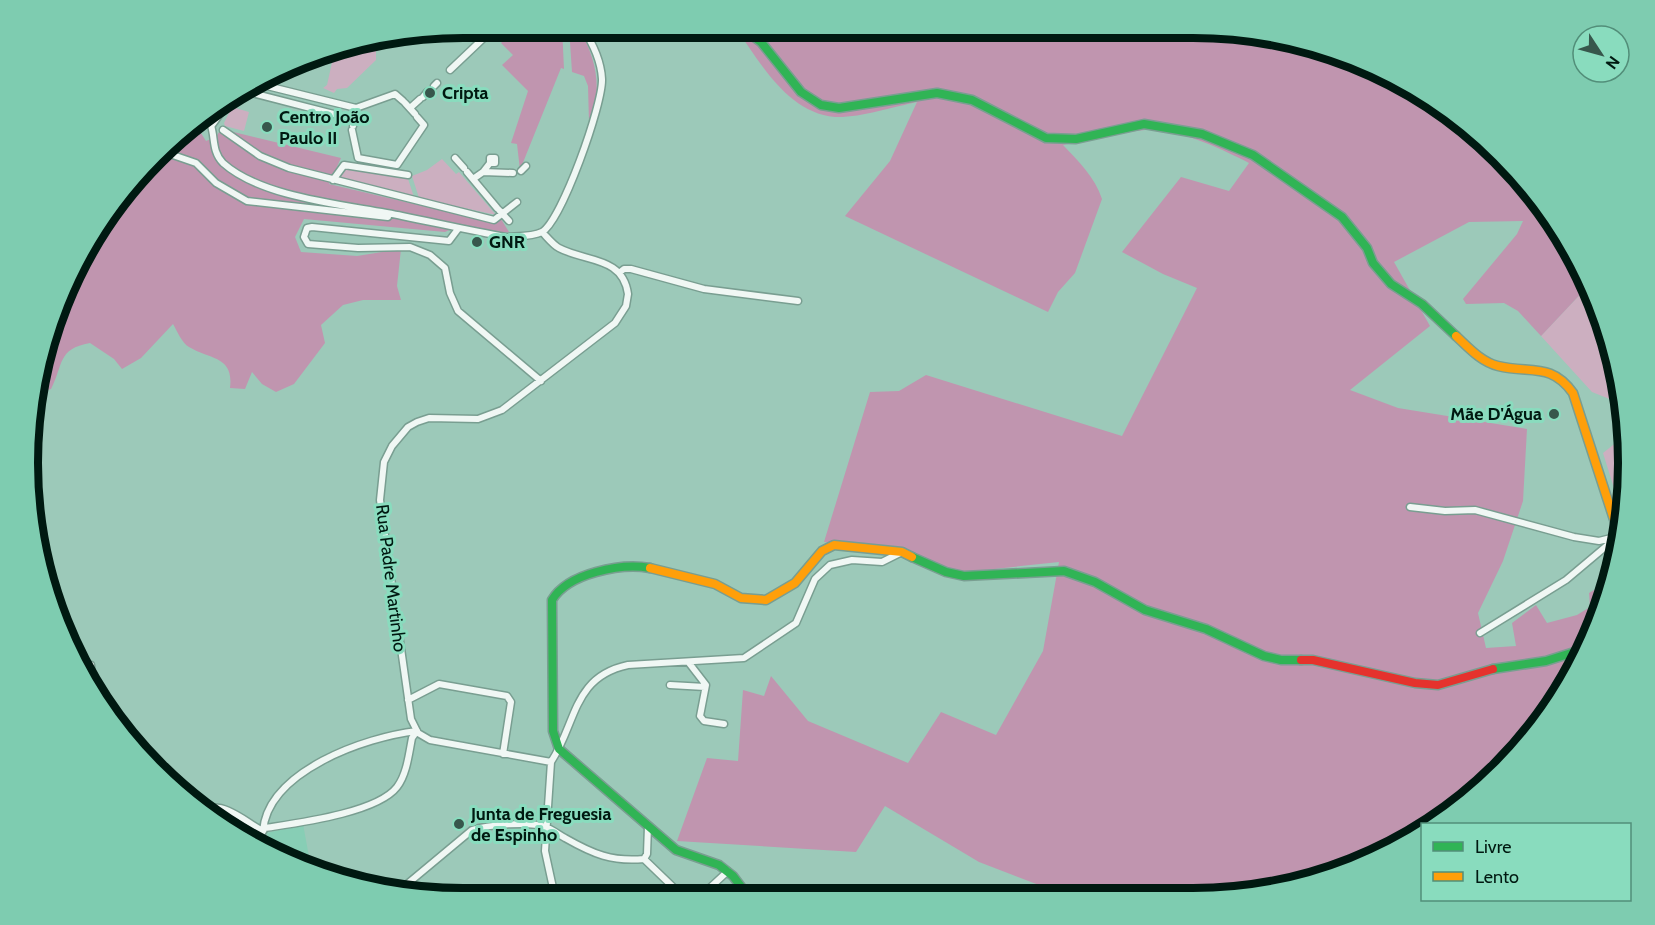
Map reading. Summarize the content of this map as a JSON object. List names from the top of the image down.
{
  "streets": {
    "street": ["Rua Padre Martinho"]
  },
  "places": [
    "Cripta",
    "Centro João Paulo II",
    "GNR",
    "Mãe D'Água",
    "Junta de Freguesia de Espinho"
  ],
  "legend": ["Livre", "Lento"],
  "north": "bottom right"
}
